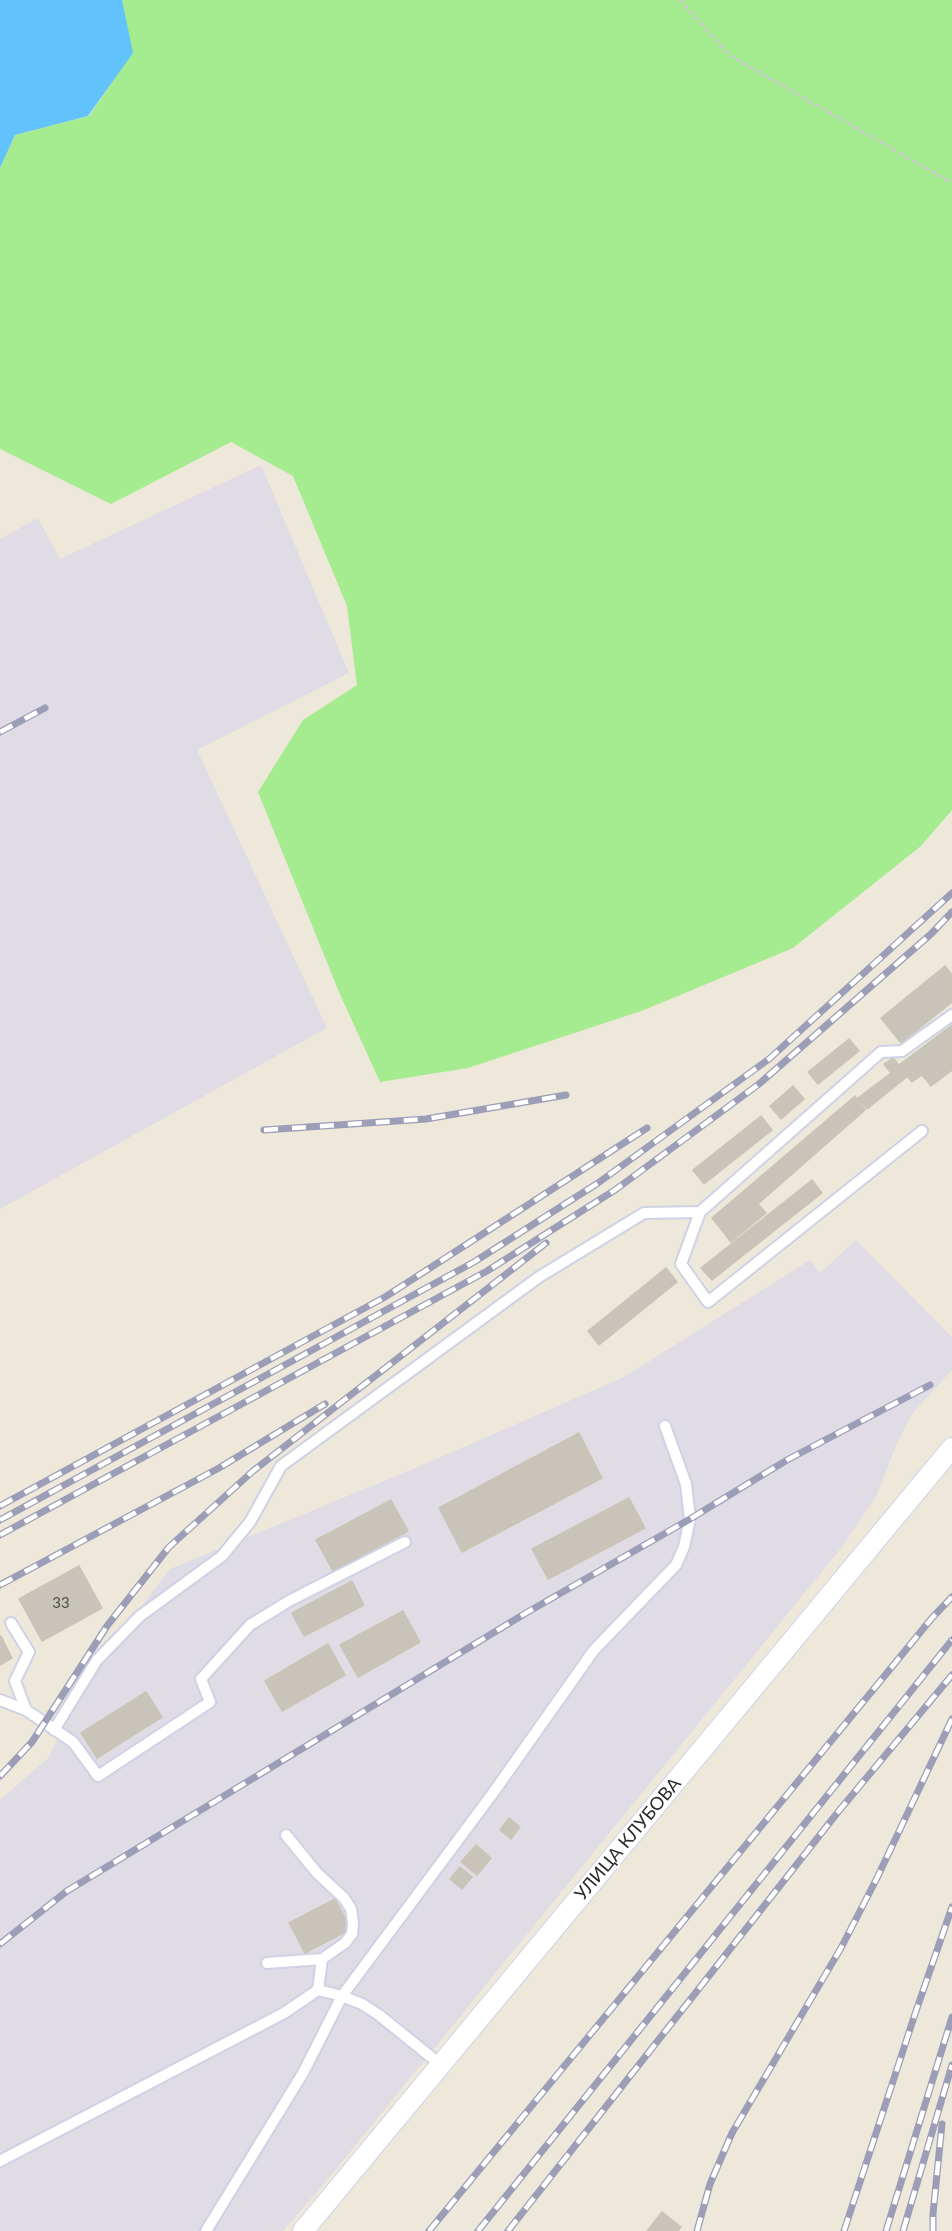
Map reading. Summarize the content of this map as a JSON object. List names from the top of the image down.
{
  "streets": {
    "street": ["УЛИЦА КЛУБОВА"]
  },
  "house_numbers": ["33"]
}
